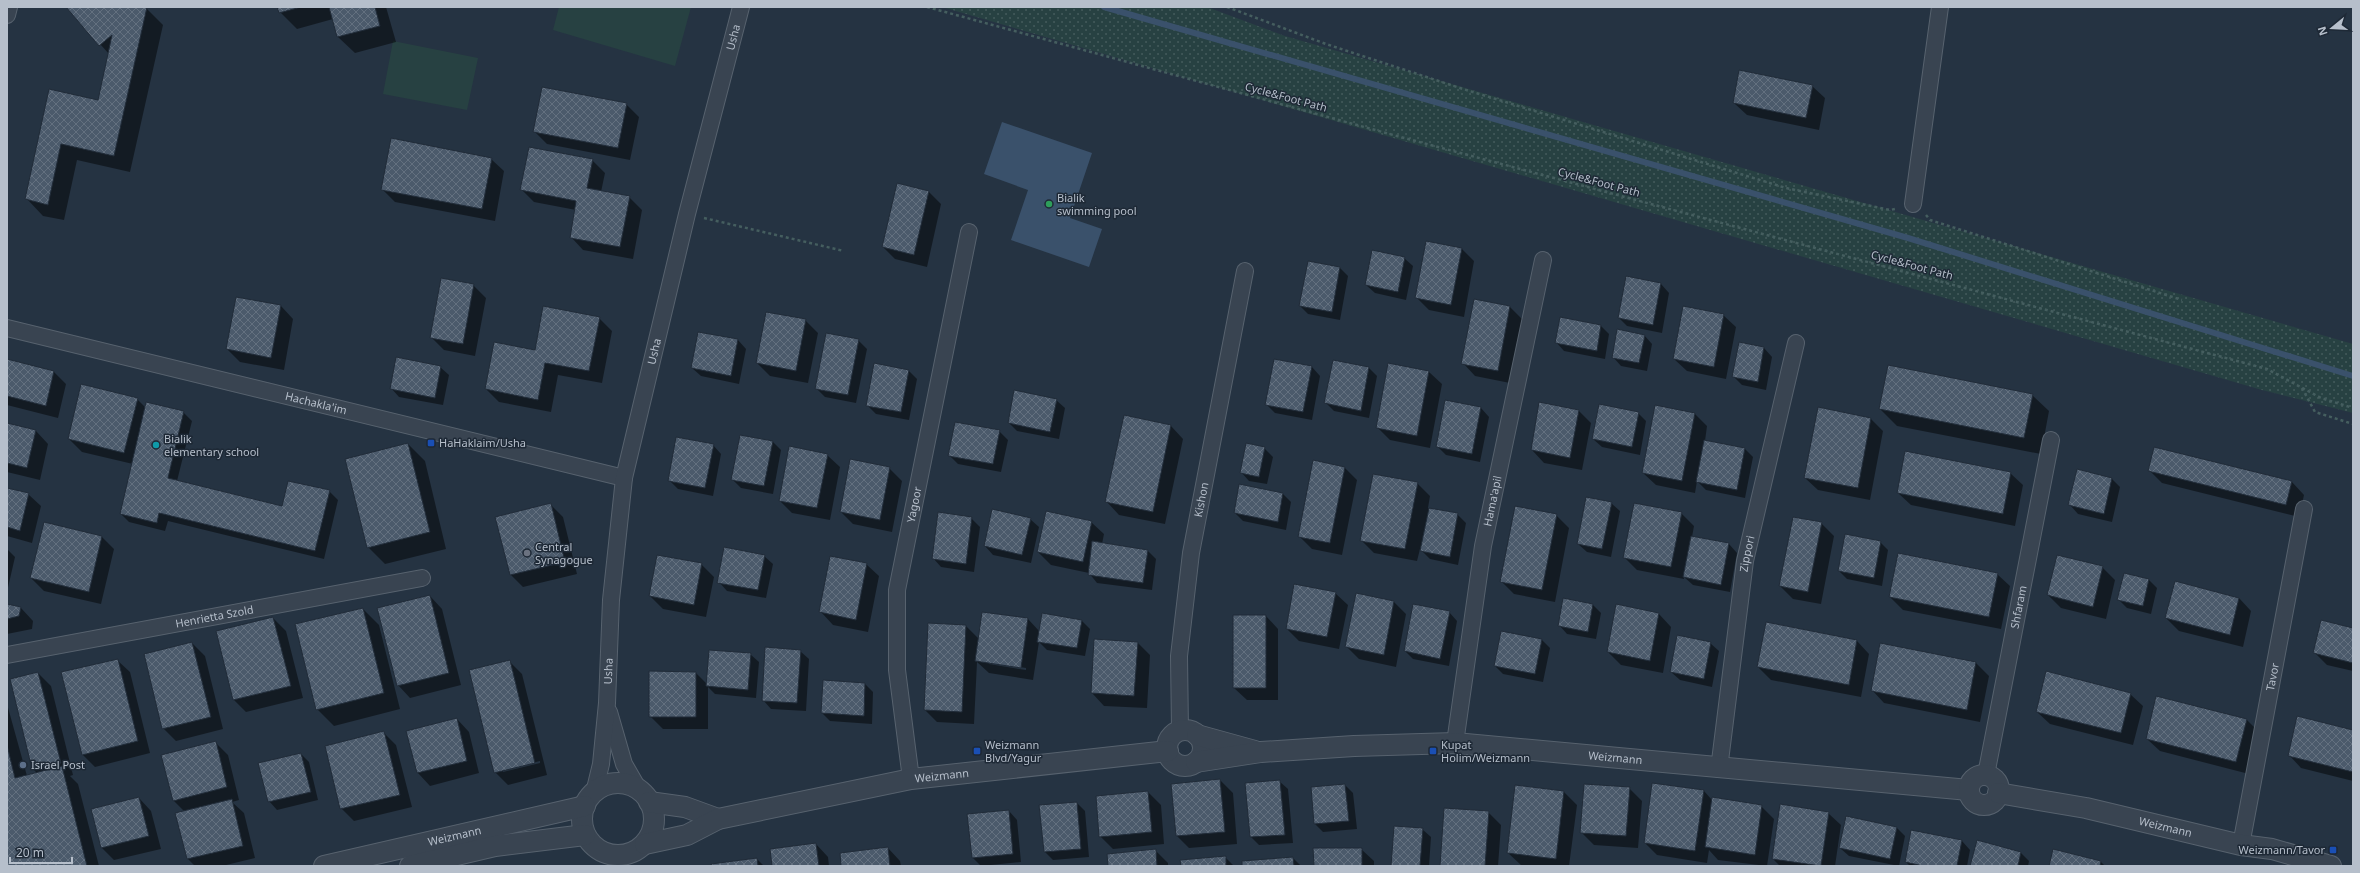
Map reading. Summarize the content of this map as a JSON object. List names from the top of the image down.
{
  "streets": {
    "street": [
      "Usha",
      "Hachakla'im",
      "Kishon",
      "Hama'apil",
      "Yagoor",
      "Zippori",
      "Shfaram",
      "Henrietta Szold",
      "Tavor",
      "Weizmann"
    ],
    "path": ["Cycle&Foot Path"]
  },
  "crossings": [
    ["Usha", "Hachakla'im"],
    ["Usha", "Weizmann"],
    ["Kishon", "Weizmann"],
    ["Hama'apil", "Weizmann"],
    ["Yagoor", "Weizmann"],
    ["Zippori", "Weizmann"],
    ["Shfaram", "Weizmann"],
    ["Tavor", "Weizmann"]
  ],
  "places": {
    "other": [
      "Bialik swimming pool",
      "Bialik elementary school",
      "Central Synagogue",
      "Israel Post"
    ],
    "transit": [
      "HaHaklaim/Usha",
      "Weizmann Blvd/Yagur",
      "Kupat Holim/Weizmann",
      "Weizmann/Tavor"
    ]
  },
  "scale_bar": "20 m",
  "north": "left"
}
